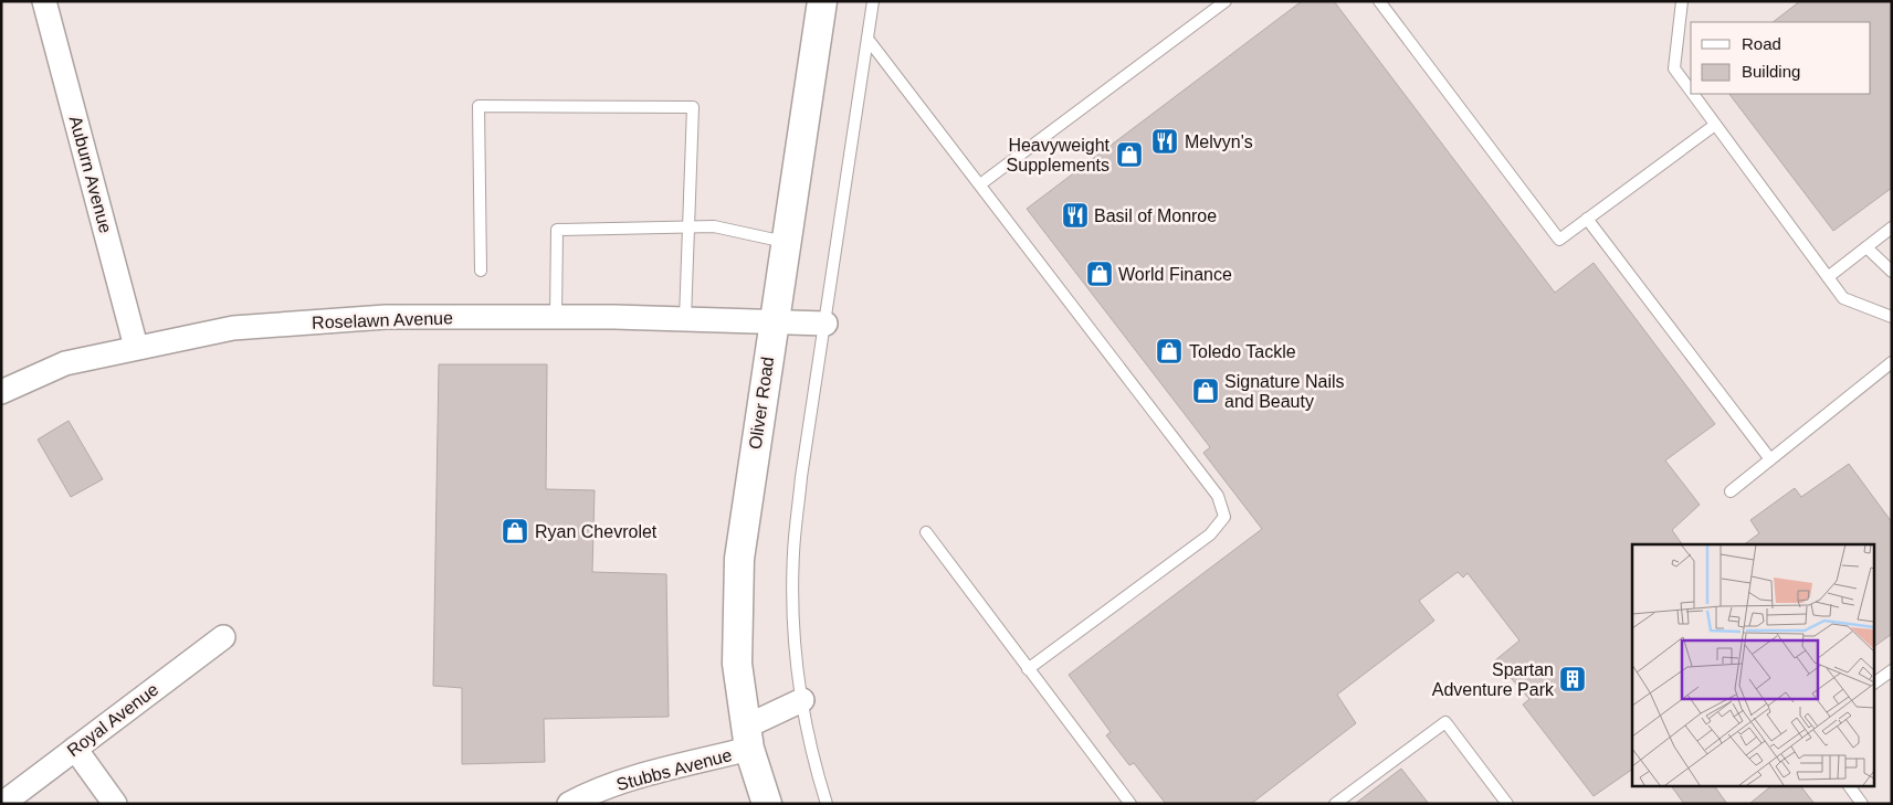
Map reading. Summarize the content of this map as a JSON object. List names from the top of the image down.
{
  "streets": {
    "street": [
      "Auburn Avenue",
      "Roselawn Avenue",
      "Oliver Road",
      "Royal Avenue",
      "Stubbs Avenue"
    ]
  },
  "crossings": [
    ["Auburn Avenue", "Roselawn Avenue"],
    ["Roselawn Avenue", "Oliver Road"],
    ["Oliver Road", "Stubbs Avenue"]
  ],
  "places": {
    "restaurant": ["Melvyn's", "Basil of Monroe"],
    "shop": [
      "Heavyweight Supplements",
      "World Finance",
      "Toledo Tackle",
      "Signature Nails and Beauty",
      "Ryan Chevrolet"
    ],
    "building": ["Spartan Adventure Park"]
  },
  "legend": ["Road", "Building"]
}
